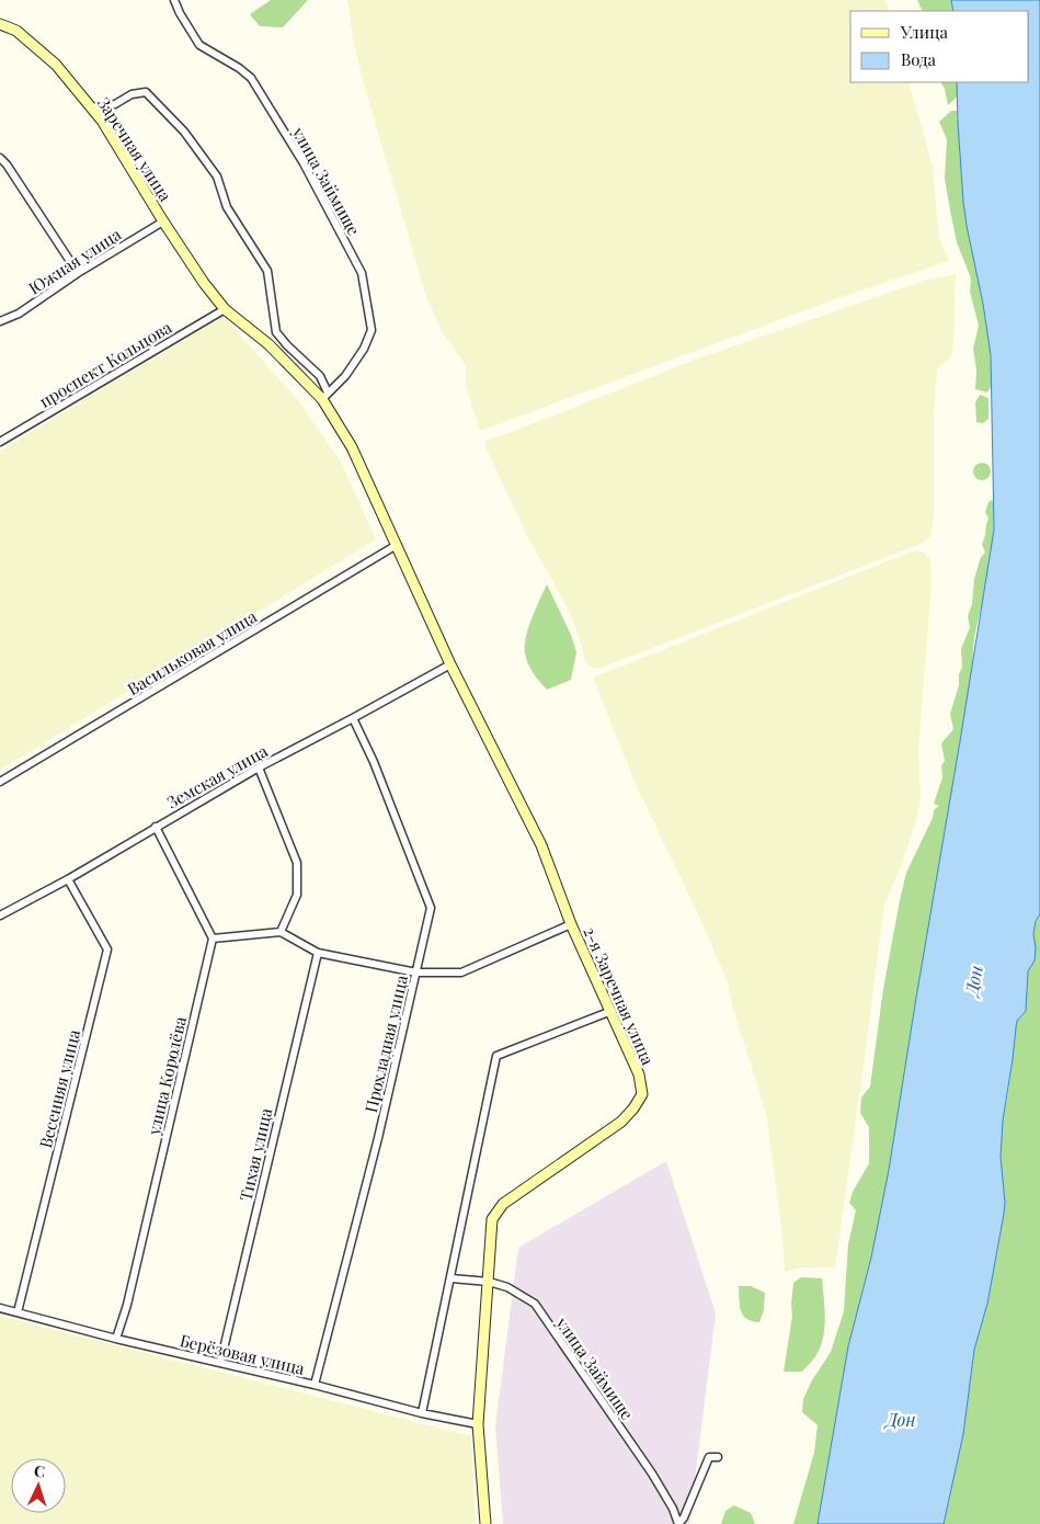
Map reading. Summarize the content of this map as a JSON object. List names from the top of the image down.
{
  "streets": {
    "street": [
      "Заречная улица",
      "улица Займище",
      "Южная улица",
      "проспект Кольцова",
      "Васильковая улица",
      "Земская улица",
      "2-я Заречная улица",
      "Прохладная улица",
      "улица Королёва",
      "Весенняя улица",
      "Тихая улица",
      "Берёзовая улица"
    ]
  },
  "crossings": [
    ["Заречная улица", "улица Займище"],
    ["Заречная улица", "Южная улица"],
    ["Заречная улица", "проспект Кольцова"],
    ["Заречная улица", "2-я Заречная улица"],
    ["улица Займище", "2-я Заречная улица"],
    ["Васильковая улица", "2-я Заречная улица"],
    ["Земская улица", "2-я Заречная улица"],
    ["Земская улица", "Прохладная улица"],
    ["Земская улица", "Весенняя улица"],
    ["2-я Заречная улица", "Берёзовая улица"],
    ["Прохладная улица", "Берёзовая улица"],
    ["улица Королёва", "Берёзовая улица"],
    ["Весенняя улица", "Берёзовая улица"],
    ["Тихая улица", "Берёзовая улица"]
  ],
  "water": ["Дон"],
  "legend": ["Улица", "Вода"],
  "north": "top"
}
